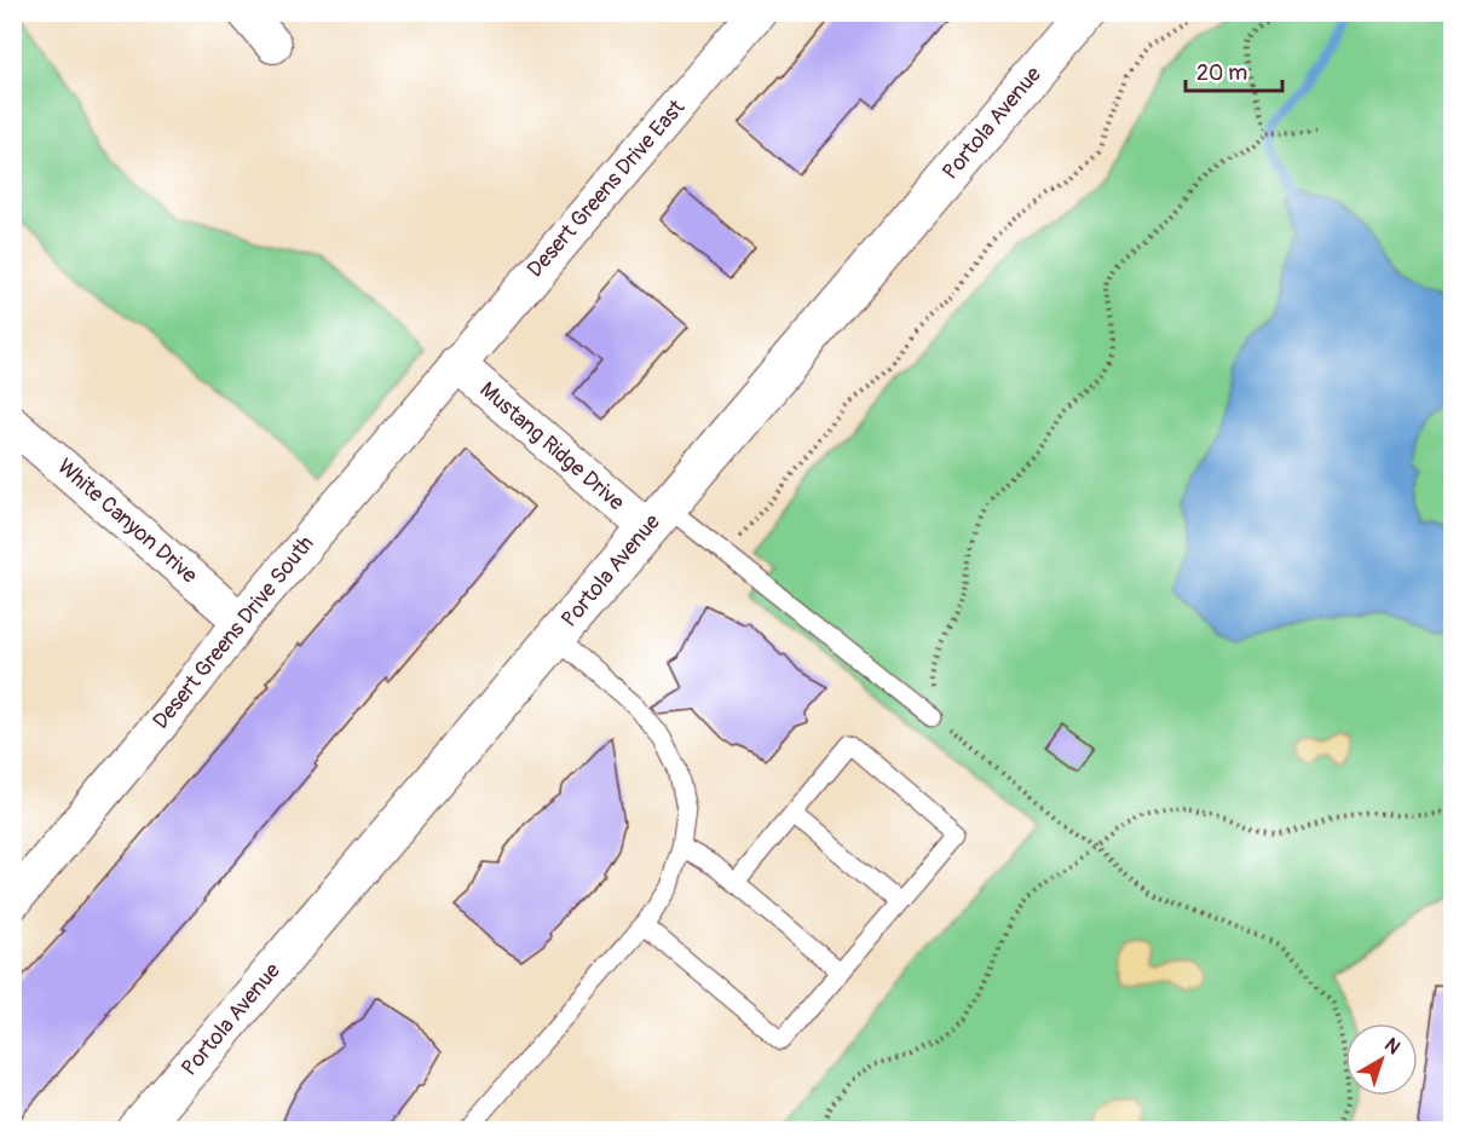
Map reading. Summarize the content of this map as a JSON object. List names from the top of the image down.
{
  "streets": {
    "main road": ["Portola Avenue"],
    "street": [
      "Desert Greens Drive East",
      "Mustang Ridge Drive",
      "White Canyon Drive",
      "Desert Greens Drive South"
    ]
  },
  "crossings": [
    ["Portola Avenue", "Mustang Ridge Drive"],
    ["Desert Greens Drive East", "Mustang Ridge Drive"],
    ["Desert Greens Drive East", "Desert Greens Drive South"],
    ["Mustang Ridge Drive", "Desert Greens Drive South"],
    ["White Canyon Drive", "Desert Greens Drive South"]
  ],
  "scale_bar": "20 m",
  "north": "top right"
}
